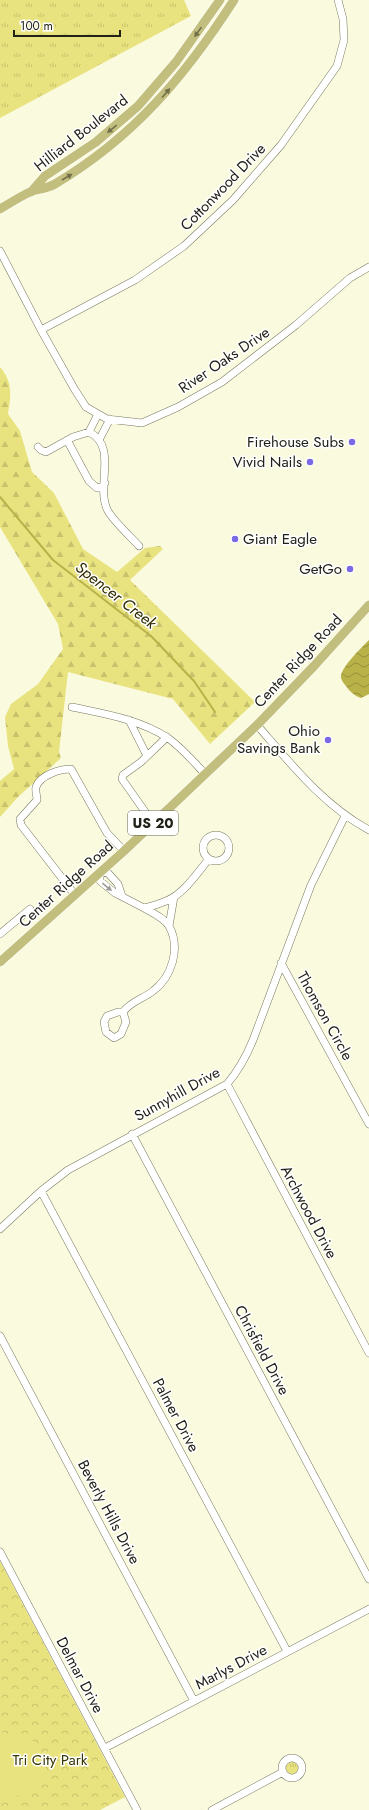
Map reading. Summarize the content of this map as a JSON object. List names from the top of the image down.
{
  "streets": {
    "main road": ["Hilliard Boulevard", "Center Ridge Road", "US 20"],
    "street": [
      "Cottonwood Drive",
      "River Oaks Drive",
      "Thomson Circle",
      "Sunnyhill Drive",
      "Archwood Drive",
      "Chrisfield Drive",
      "Palmer Drive",
      "Beverly Hills Drive",
      "Marlys Drive",
      "Delmar Drive"
    ]
  },
  "crossings": [
    ["Cottonwood Drive", "River Oaks Drive"],
    ["Thomson Circle", "Sunnyhill Drive"],
    ["Sunnyhill Drive", "Archwood Drive"],
    ["Sunnyhill Drive", "Chrisfield Drive"],
    ["Sunnyhill Drive", "Palmer Drive"],
    ["Palmer Drive", "Marlys Drive"],
    ["Beverly Hills Drive", "Marlys Drive"],
    ["Marlys Drive", "Delmar Drive"]
  ],
  "water": ["Spencer Creek"],
  "parks": ["Tri City Park"],
  "places": [
    "Firehouse Subs",
    "Vivid Nails",
    "Giant Eagle",
    "GetGo",
    "Ohio Savings Bank"
  ],
  "scale_bar": "100 m"
}
